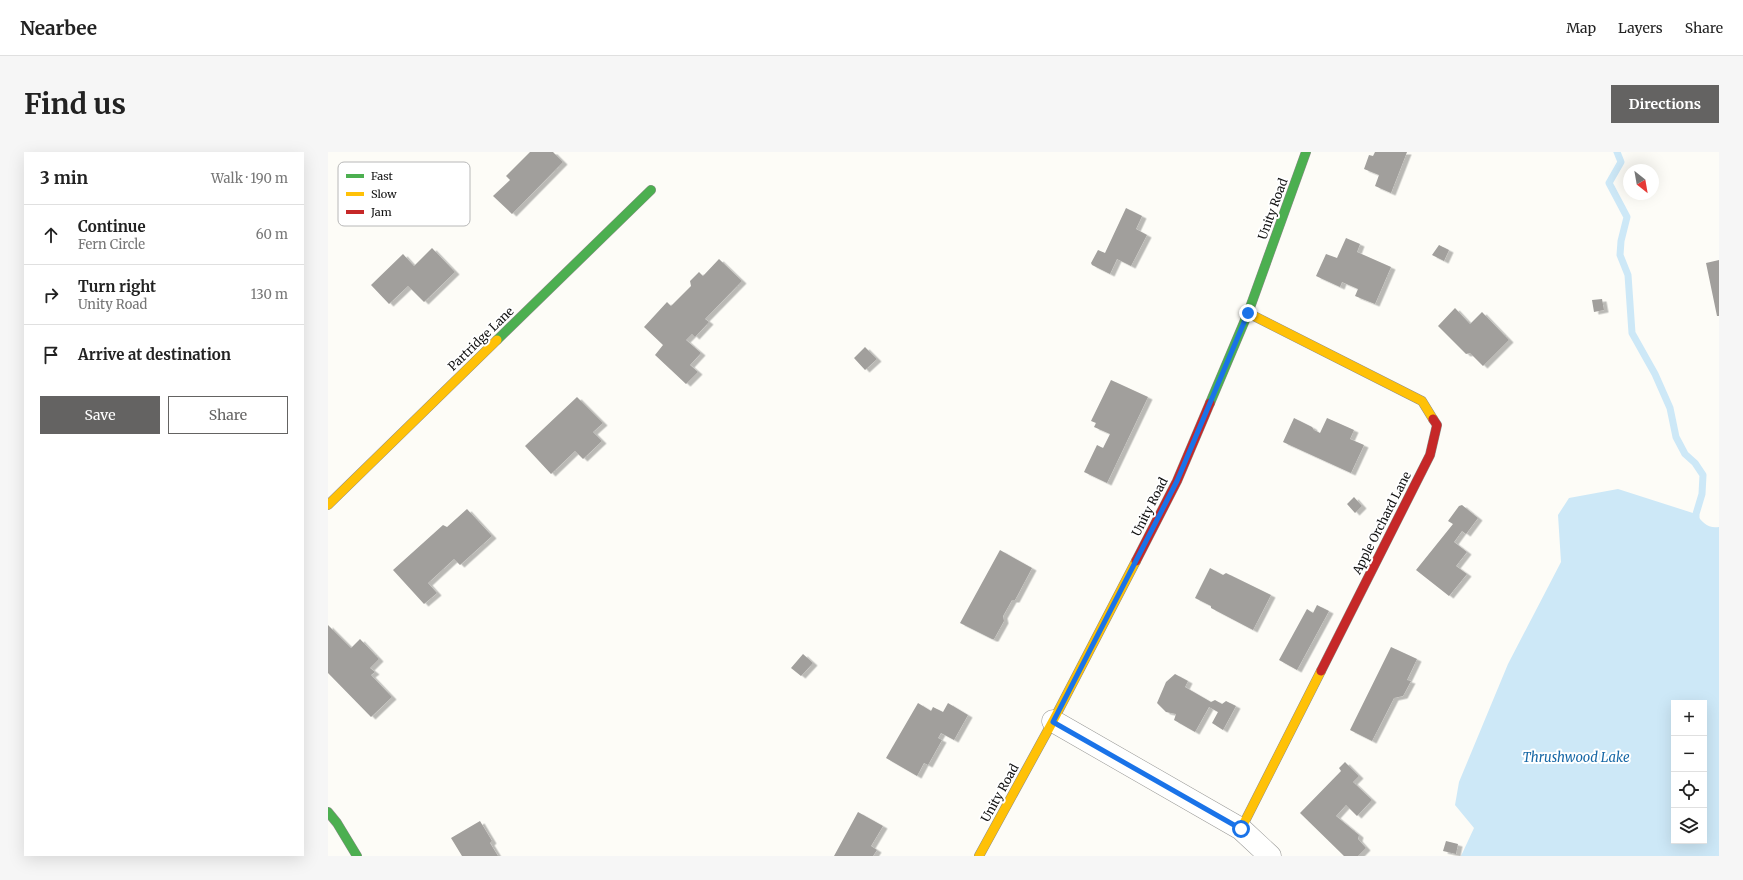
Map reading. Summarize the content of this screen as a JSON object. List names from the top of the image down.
{
  "streets": {
    "street": ["Unity Road", "Partridge Lane", "Apple Orchard Lane"]
  },
  "crossings": [
    ["Unity Road", "Apple Orchard Lane"]
  ],
  "water": ["Thrushwood Lake"],
  "legend": ["Fast", "Slow", "Jam"],
  "north": "bottom right",
  "page": {
    "header": "Nearbee",
    "nav": ["Map", "Layers", "Share"],
    "buttons": [
      "Directions",
      ["Save", "Share"]
    ],
    "title": "Find us",
    "heading": ["3 min", "Walk · 190 m"],
    "list": [
      ["Continue", "Fern Circle", "60 m"],
      ["Turn right", "Unity Road", "130 m"],
      "Arrive at destination"
    ],
    "map_buttons": ["+", "−"]
  }
}
